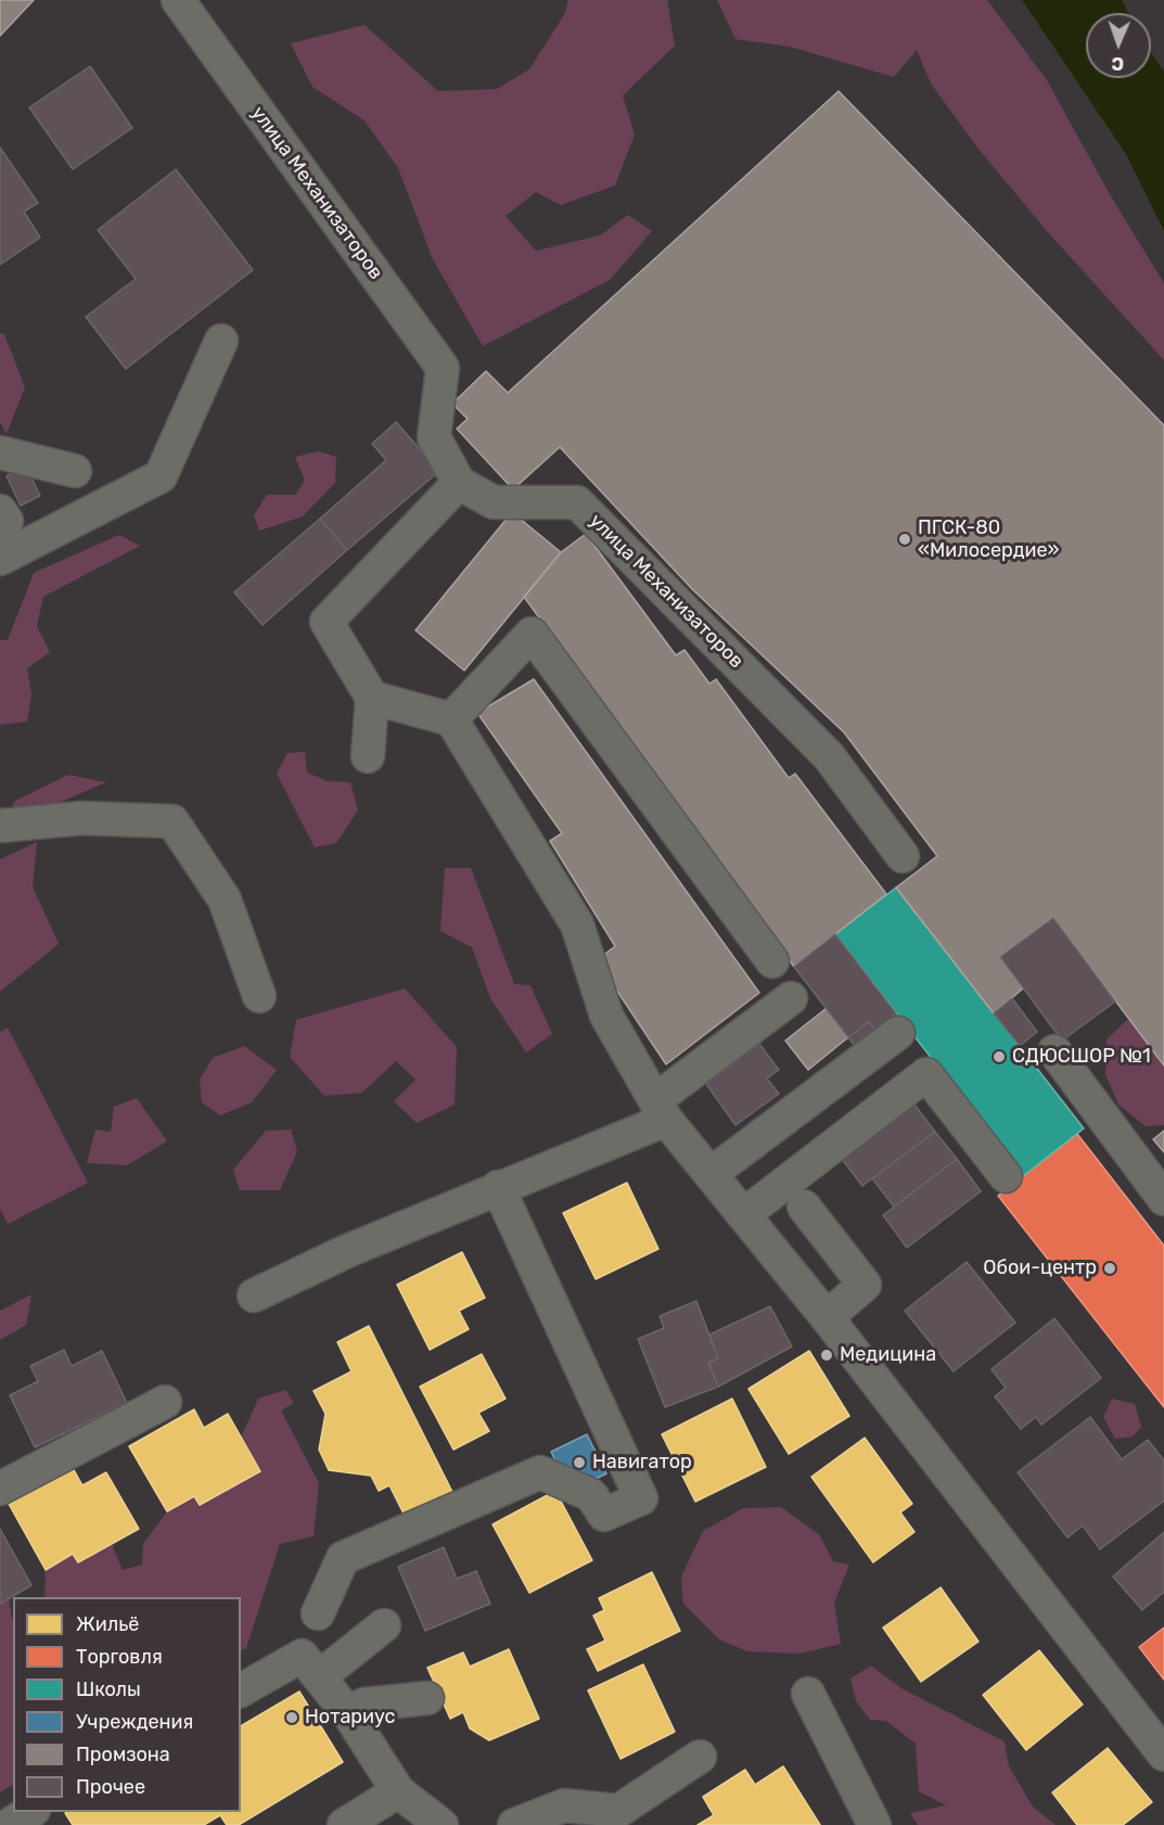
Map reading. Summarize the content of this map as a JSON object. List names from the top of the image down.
{
  "streets": {
    "lane": ["улица Механизаторов"]
  },
  "places": [
    "ПГСК-80 «Милосердие»",
    "СДЮСШОР №1",
    "Обои-центр",
    "Медицина",
    "Навигатор",
    "Нотариус"
  ],
  "legend": [
    "Жильё",
    "Торговля",
    "Школы",
    "Учреждения",
    "Промзона",
    "Прочее"
  ],
  "north": "bottom"
}
